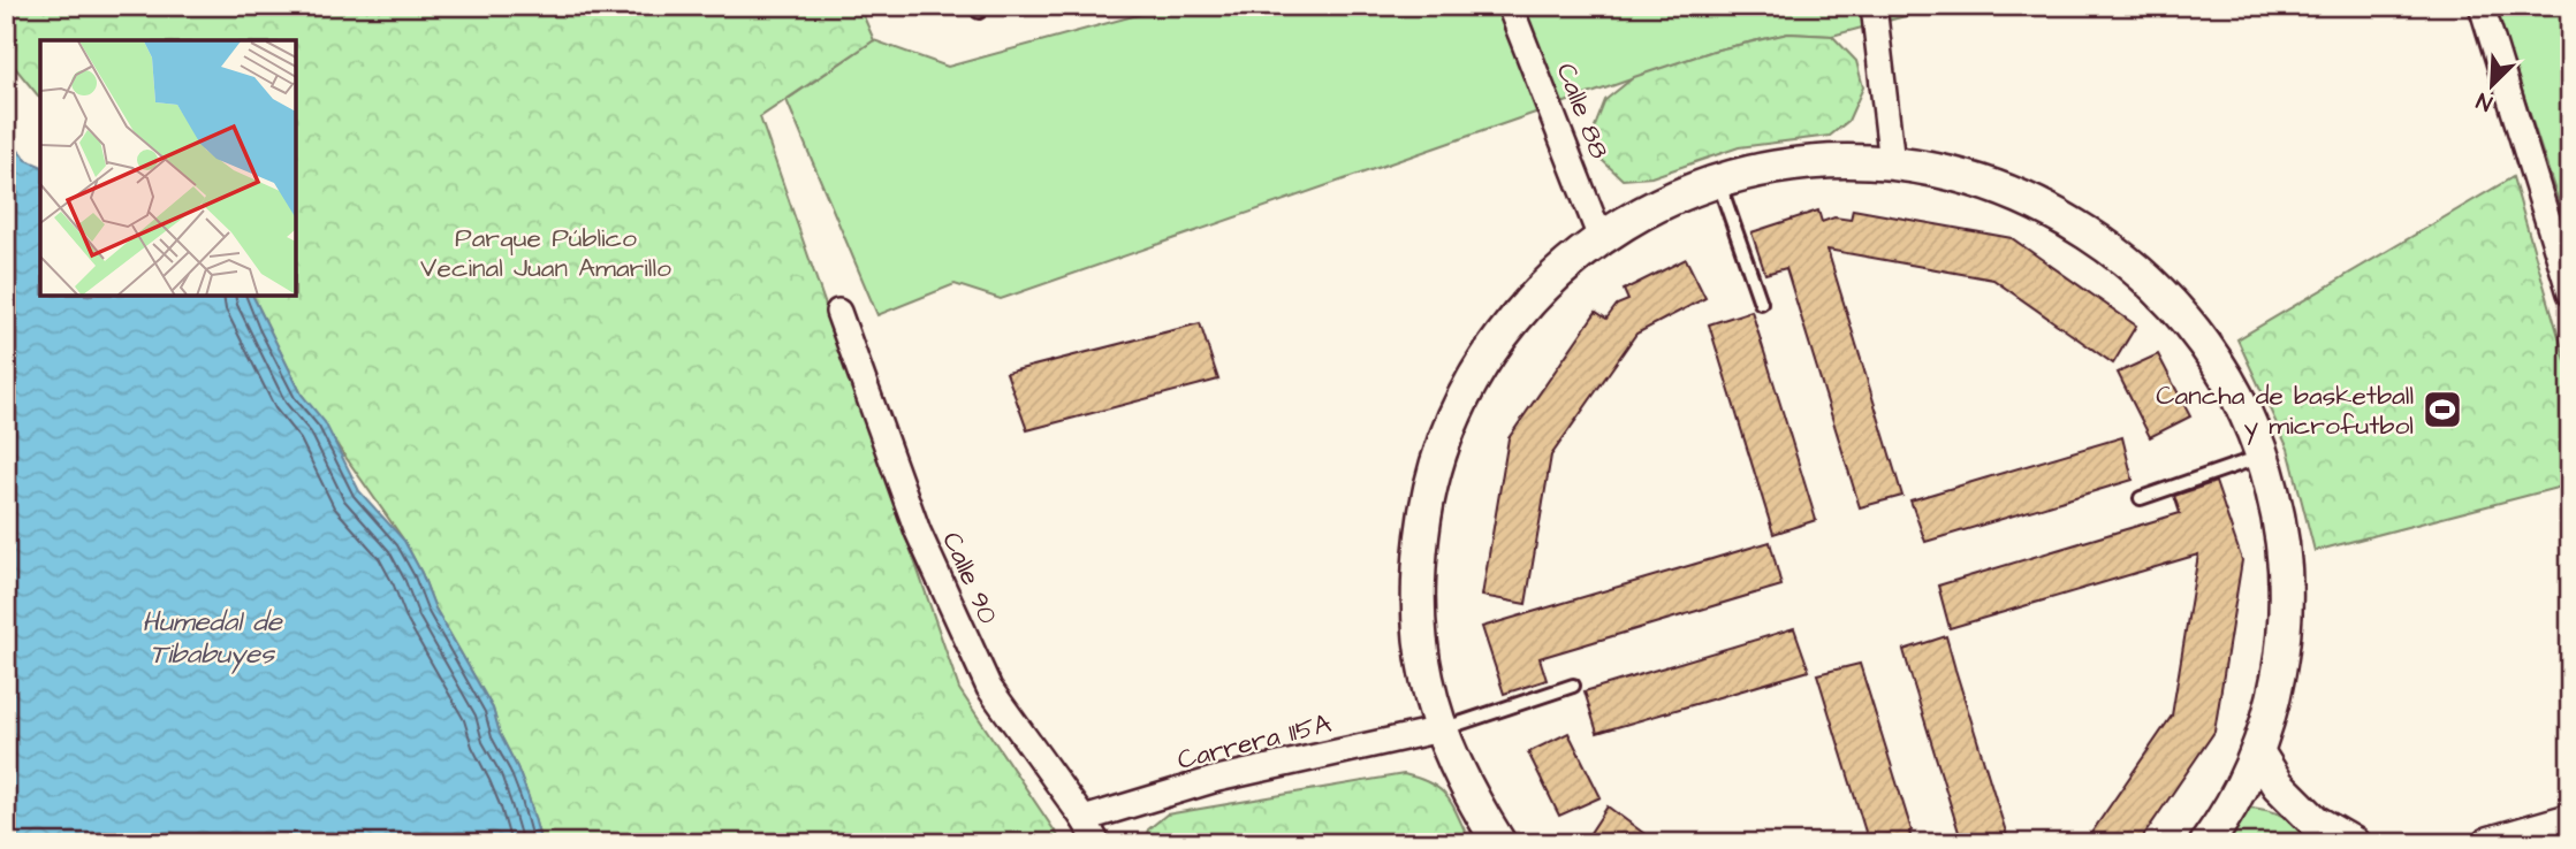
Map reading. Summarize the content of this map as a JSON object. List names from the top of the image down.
{
  "streets": {
    "street": ["Calle 88", "Calle 90", "Carrera 115A"]
  },
  "crossings": [
    ["Calle 90", "Carrera 115A"]
  ],
  "water": ["Humedal de Tibabuyes"],
  "parks": ["Parque Público Vecinal Juan Amarillo"],
  "places": {
    "sports": ["Cancha de basketball y microfutbol"]
  },
  "north": "bottom left"
}
